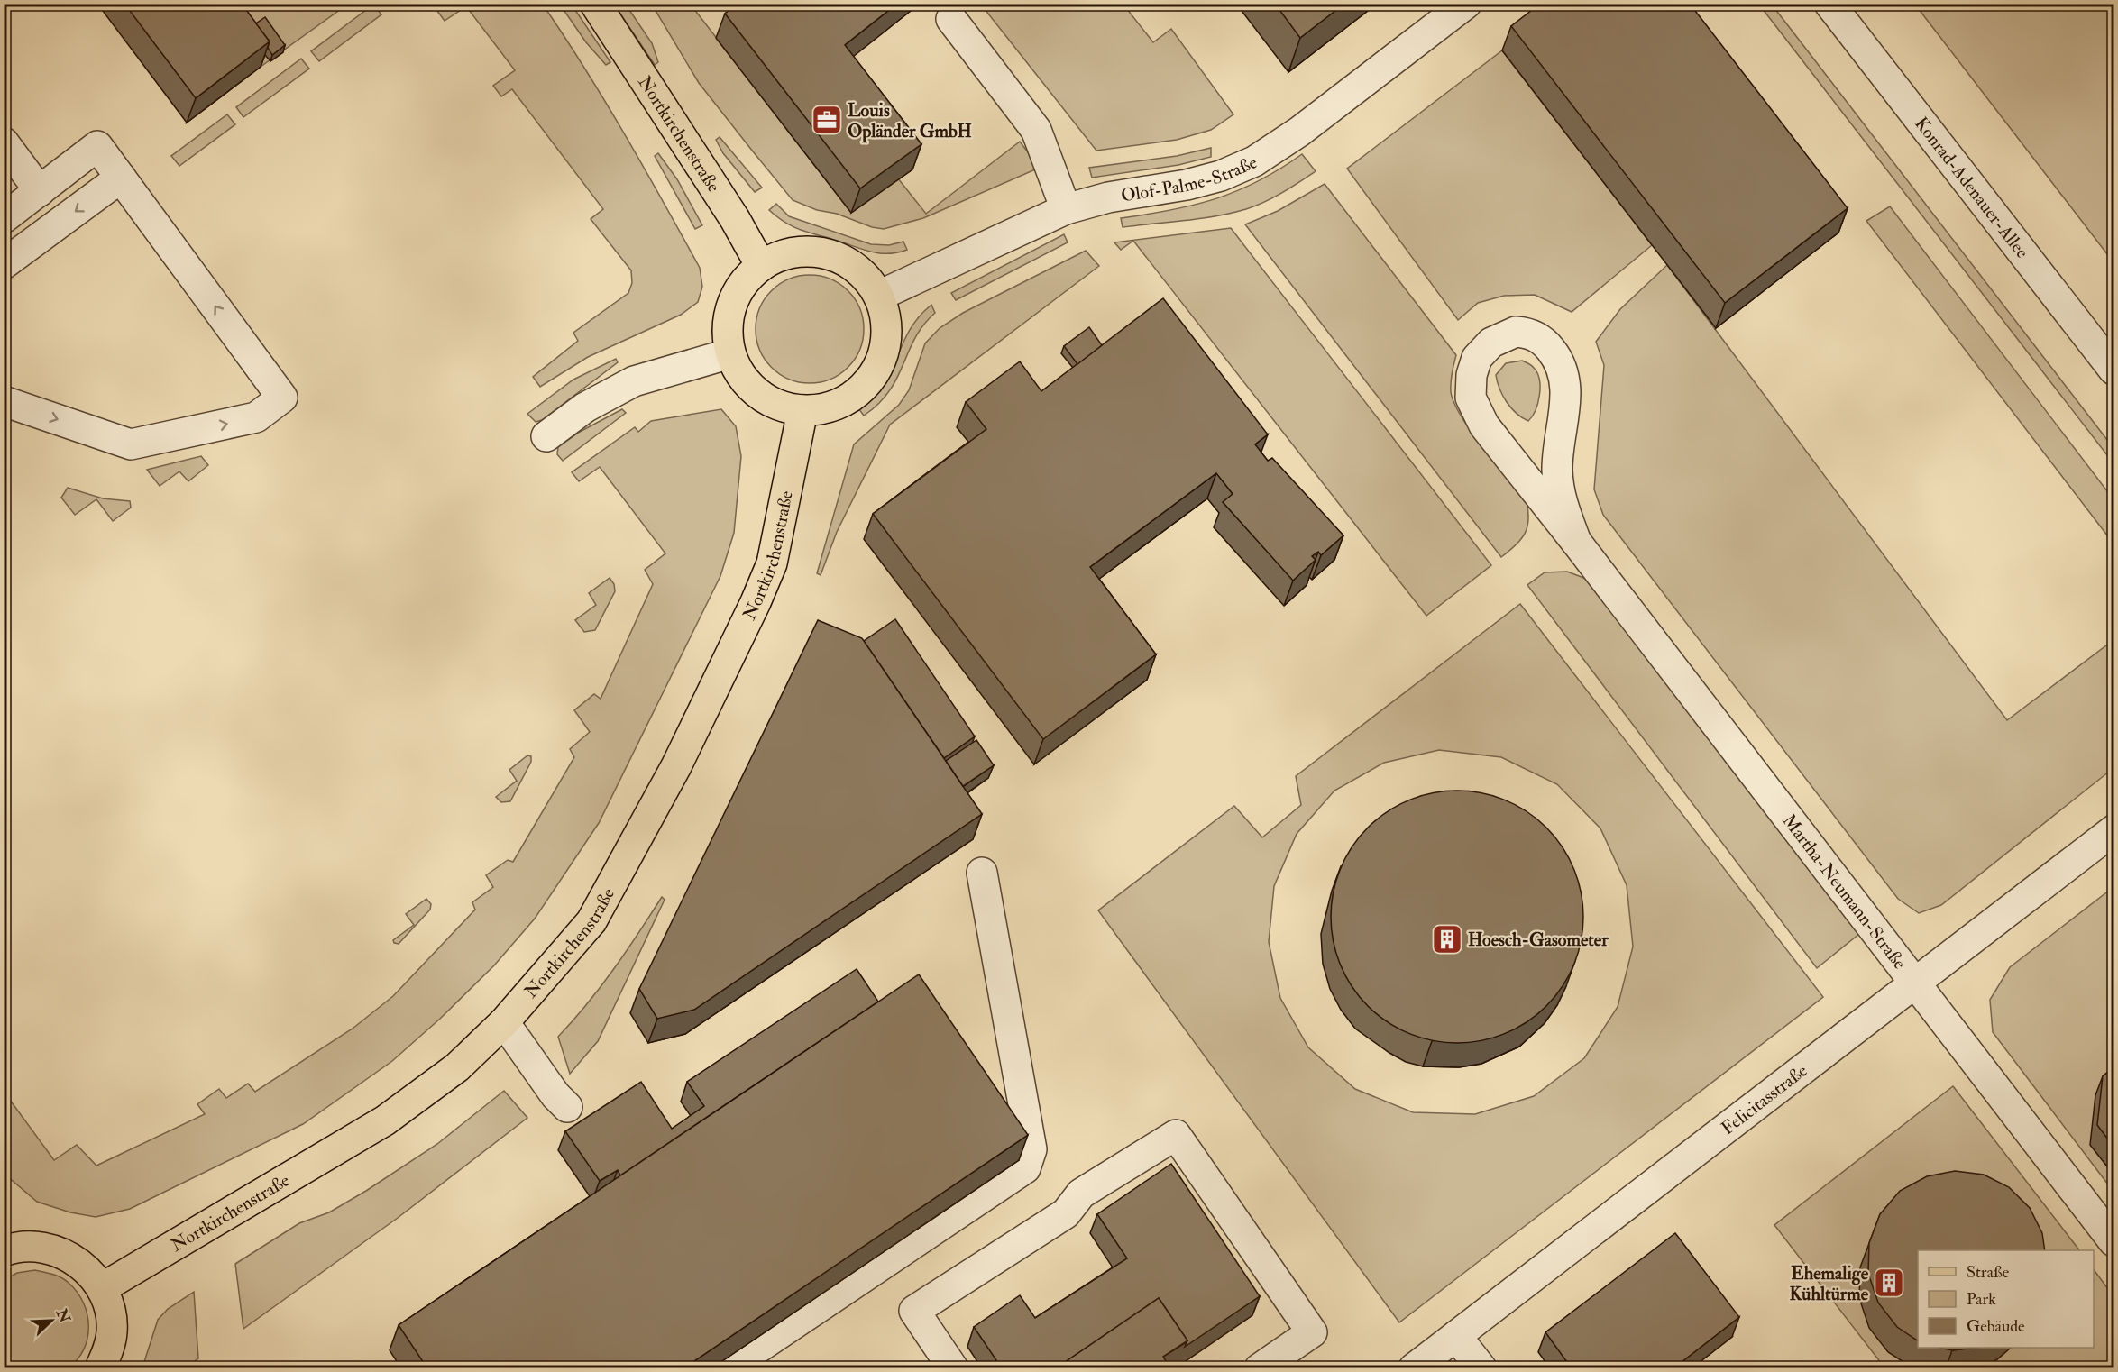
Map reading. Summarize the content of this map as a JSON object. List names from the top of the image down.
{
  "streets": {
    "main road": ["Nortkirchenstraße"],
    "street": [
      "Olof-Palme-Straße",
      "Konrad-Adenauer-Allee",
      "Martha-Neumann-Straße",
      "Felicitasstraße"
    ]
  },
  "crossings": [
    ["Nortkirchenstraße", "Olof-Palme-Straße"],
    ["Martha-Neumann-Straße", "Felicitasstraße"]
  ],
  "places": {
    "office": ["Louis Opländer GmbH"],
    "building": ["Hoesch-Gasometer", "Ehemalige Kühltürme"]
  },
  "legend": ["Straße", "Park", "Gebäude"],
  "north": "top right"
}
